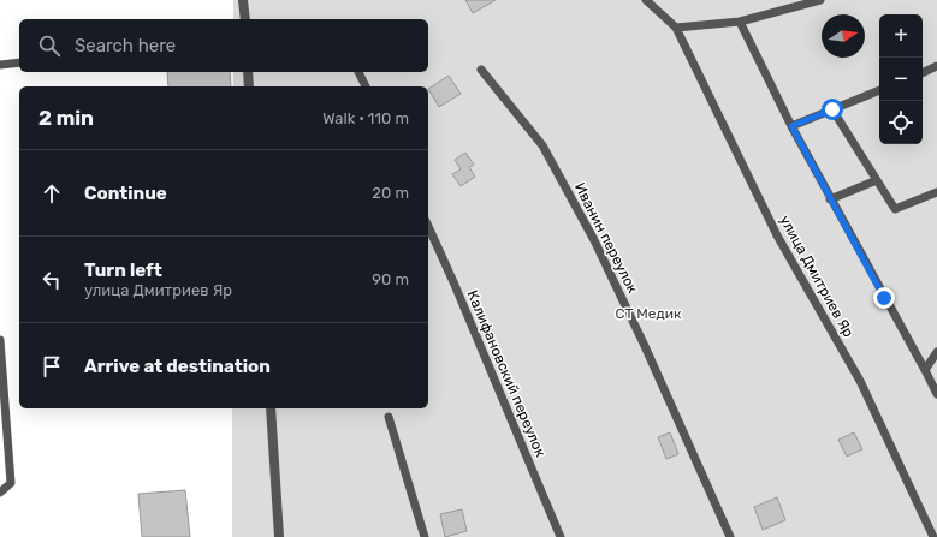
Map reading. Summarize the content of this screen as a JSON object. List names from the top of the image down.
{
  "streets": {
    "lane": ["Иванин переулок", "улица Дмитриев Яр", "Калифановский переулок"]
  },
  "parks": ["СТ Медик"],
  "north": "right",
  "page": {
    "map_buttons": ["+", "−"],
    "search": "Search here",
    "heading": ["2 min", "Walk · 110 m"],
    "list": [
      ["Continue", "20 m"],
      ["Turn left", "улица Дмитриев Яр", "90 m"],
      "Arrive at destination"
    ]
  }
}
